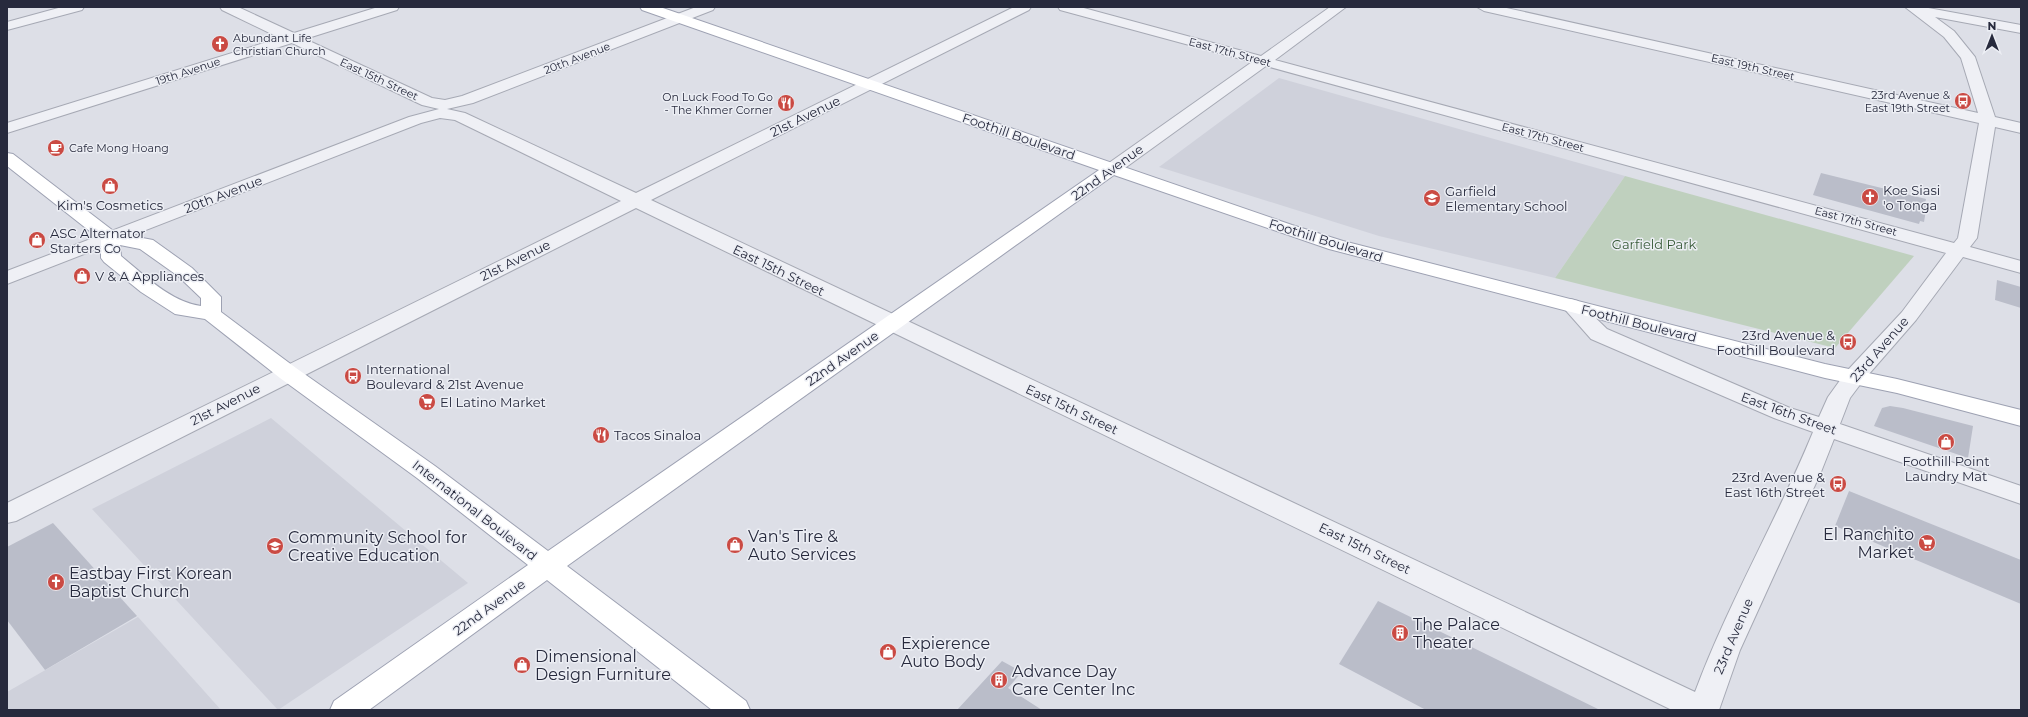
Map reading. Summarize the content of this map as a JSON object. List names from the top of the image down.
{
  "streets": {
    "main road": ["Foothill Boulevard", "22nd Avenue", "International Boulevard"],
    "street": [
      "East 17th Street",
      "20th Avenue",
      "East 19th Street",
      "19th Avenue",
      "East 15th Street",
      "21st Avenue",
      "23rd Avenue",
      "East 16th Street"
    ]
  },
  "crossings": [
    ["East 17th Street", "22nd Avenue"],
    ["East 17th Street", "23rd Avenue"],
    ["20th Avenue", "East 15th Street"],
    ["20th Avenue", "Foothill Boulevard"],
    ["20th Avenue", "International Boulevard"],
    ["East 19th Street", "23rd Avenue"],
    ["19th Avenue", "East 15th Street"],
    ["East 15th Street", "21st Avenue"],
    ["East 15th Street", "22nd Avenue"],
    ["East 15th Street", "23rd Avenue"],
    ["21st Avenue", "Foothill Boulevard"],
    ["21st Avenue", "International Boulevard"],
    ["Foothill Boulevard", "22nd Avenue"],
    ["Foothill Boulevard", "23rd Avenue"],
    ["Foothill Boulevard", "East 16th Street"],
    ["22nd Avenue", "International Boulevard"],
    ["23rd Avenue", "East 16th Street"]
  ],
  "parks": ["Garfield Park"],
  "places": {
    "church": ["Abundant Life Christian Church", "Koe Siasi 'o Tonga", "Eastbay First Korean Baptist Church"],
    "bus stop": [
      "23rd Avenue & East 19th Street",
      "23rd Avenue & Foothill Boulevard",
      "International Boulevard & 21st Avenue",
      "23rd Avenue & East 16th Street"
    ],
    "restaurant": ["On Luck Food To Go - The Khmer Corner", "Tacos Sinaloa"],
    "cafe": ["Cafe Mong Hoang"],
    "shop": [
      "Kim's Cosmetics",
      "ASC Alternator Starters Co",
      "V & A Appliances",
      "Foothill Point Laundry Mat",
      "Van's Tire & Auto Services",
      "Expierence Auto Body",
      "Dimensional Design Furniture"
    ],
    "school or university": ["Garfield Elementary School", "Community School for Creative Education"],
    "supermarket": ["El Latino Market", "El Ranchito Market"],
    "building": ["The Palace Theater", "Advance Day Care Center Inc"]
  },
  "north": "top"
}
